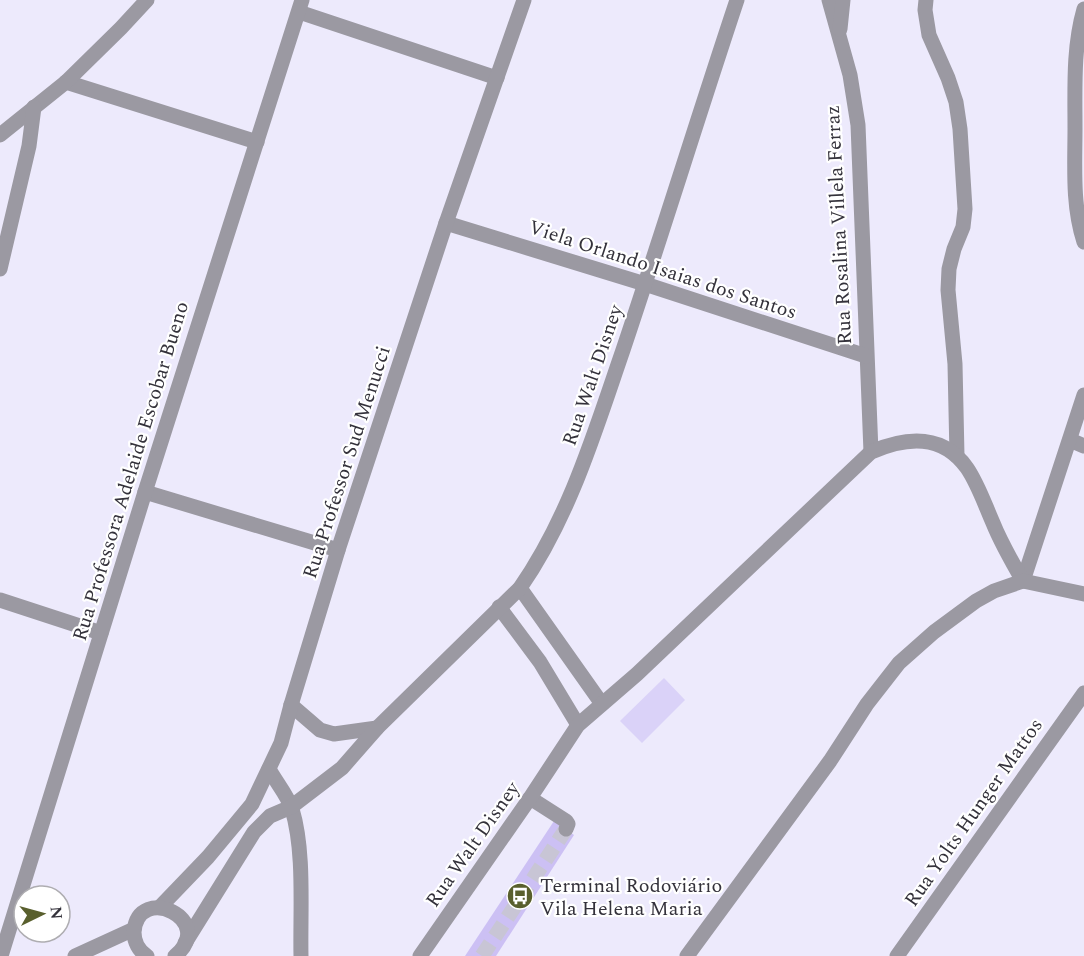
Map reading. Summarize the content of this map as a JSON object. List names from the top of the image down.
{
  "streets": {
    "street": [
      "Rua Rosalina Villela Ferraz",
      "Viela Orlando Isaias dos Santos",
      "Rua Walt Disney",
      "Rua Professor Sud Menucci",
      "Rua Professora Adelaide Escobar Bueno",
      "Rua Yolts Hunger Mattos"
    ]
  },
  "crossings": [
    ["Rua Rosalina Villela Ferraz", "Viela Orlando Isaias dos Santos"],
    ["Viela Orlando Isaias dos Santos", "Rua Walt Disney"],
    ["Viela Orlando Isaias dos Santos", "Rua Professor Sud Menucci"]
  ],
  "places": {
    "bus stop": ["Terminal Rodoviário Vila Helena Maria"]
  },
  "north": "right"
}
